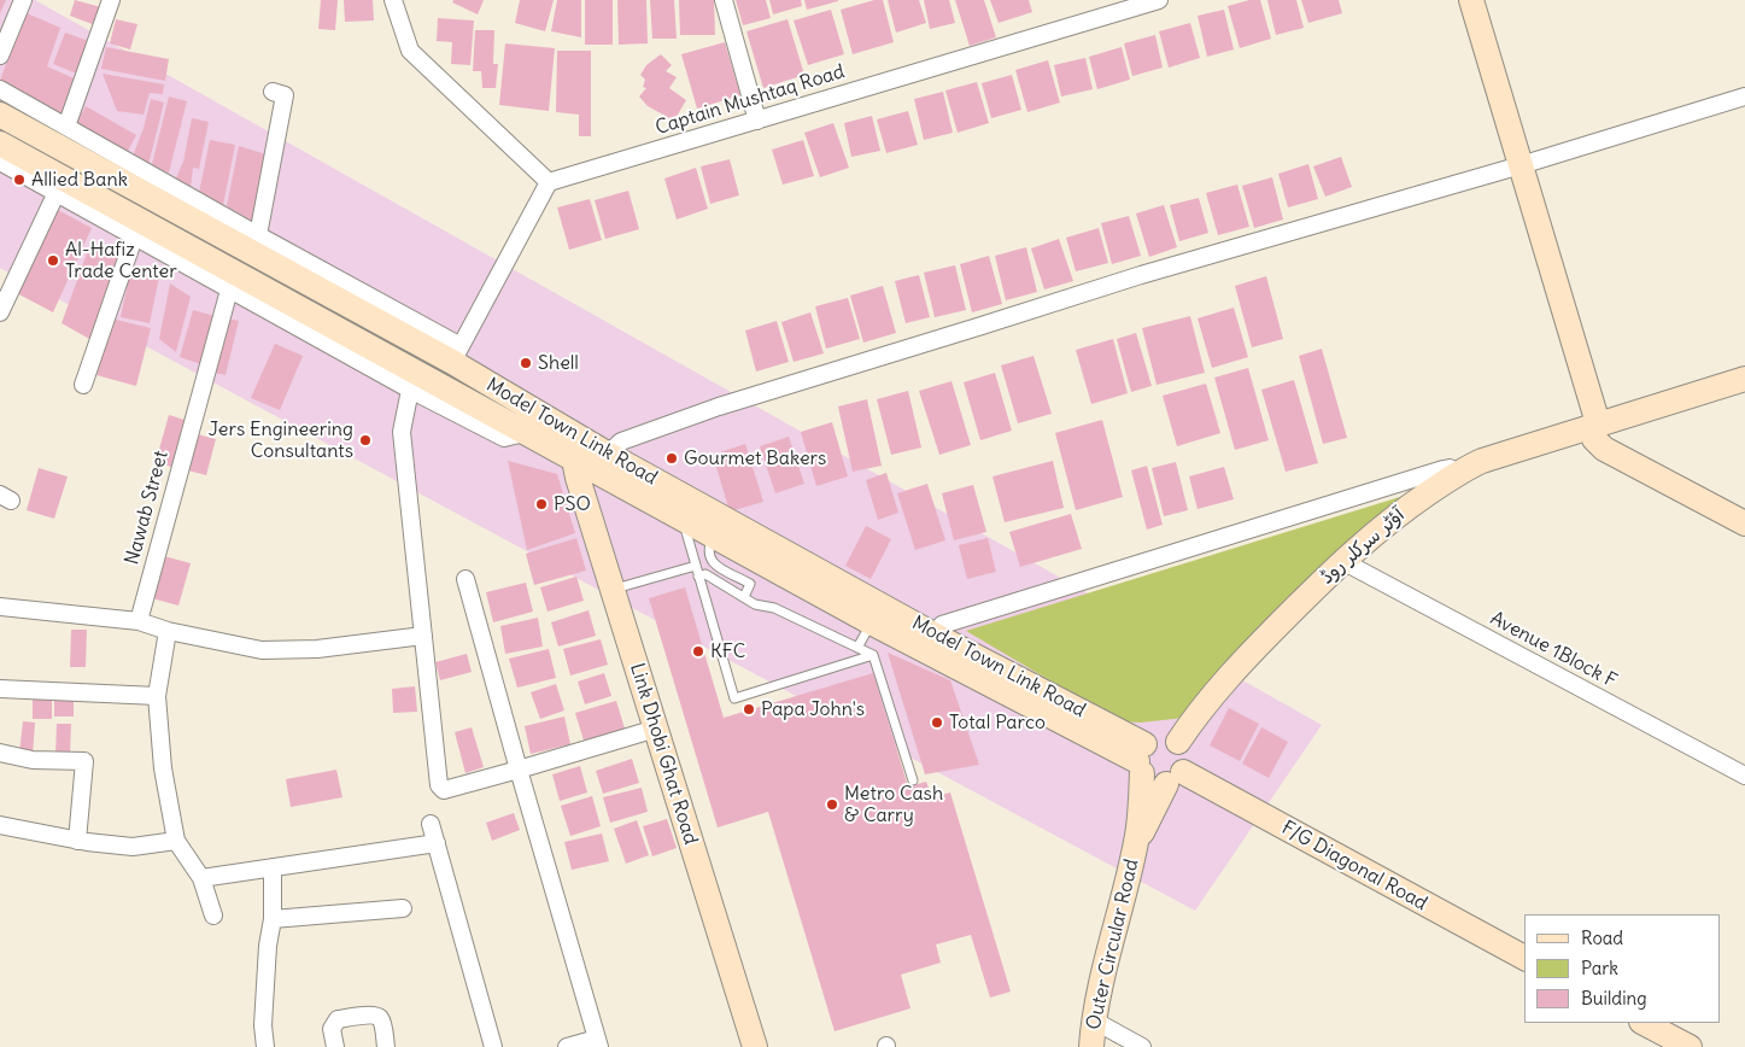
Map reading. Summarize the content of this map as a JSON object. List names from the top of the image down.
{
  "streets": {
    "street": [
      "Captain Mushtaq Road",
      "Model Town Link Road",
      "Nawab Street",
      "آؤٹر سرکلر روڈ",
      "Avenue 1Block F",
      "Link Dhobi Ghat Road",
      "F/G Diagonal Road",
      "Outer Circular Road"
    ]
  },
  "crossings": [
    ["Model Town Link Road", "Nawab Street"],
    ["Model Town Link Road", "آؤٹر سرکلر روڈ"],
    ["Model Town Link Road", "Link Dhobi Ghat Road"],
    ["Model Town Link Road", "F/G Diagonal Road"],
    ["Model Town Link Road", "Outer Circular Road"],
    ["آؤٹر سرکلر روڈ", "Avenue 1Block F"],
    ["آؤٹر سرکلر روڈ", "F/G Diagonal Road"],
    ["آؤٹر سرکلر روڈ", "Outer Circular Road"],
    ["F/G Diagonal Road", "Outer Circular Road"]
  ],
  "places": [
    "Allied Bank",
    "Al-Hafiz Trade Center",
    "Shell",
    "Jers Engineering Consultants",
    "Gourmet Bakers",
    "PSO",
    "KFC",
    "Papa John's",
    "Total Parco",
    "Metro Cash & Carry"
  ],
  "legend": ["Road", "Park", "Building"]
}
